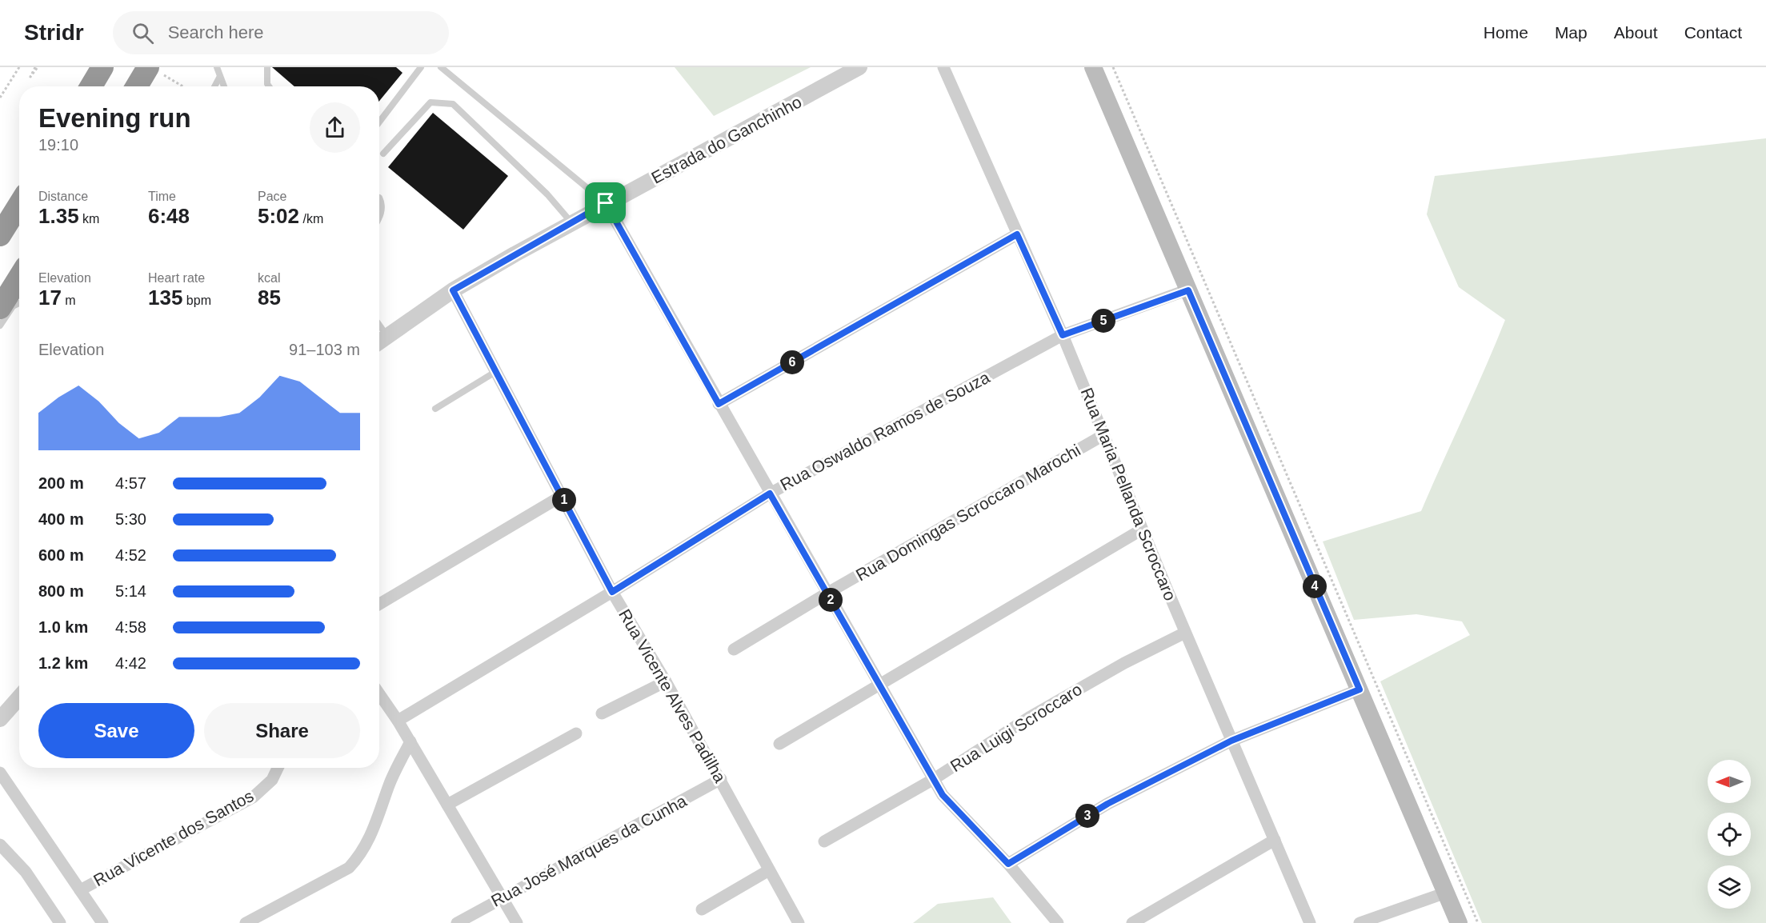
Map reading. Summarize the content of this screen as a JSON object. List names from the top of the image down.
{
  "streets": {
    "street": [
      "Estrada do Ganchinho",
      "Rua Oswaldo Ramos de Souza",
      "Rua Maria Pellanda Scroccaro",
      "Rua Domingas Scroccaro Marochi",
      "Rua Vicente Alves Padilha",
      "Rua Luigi Scroccaro",
      "Rua Vicente dos Santos",
      "Rua José Marques da Cunha"
    ]
  },
  "crossings": [
    ["Estrada do Ganchinho", "Rua Vicente Alves Padilha"],
    ["Rua Oswaldo Ramos de Souza", "Rua Maria Pellanda Scroccaro"],
    ["Rua Oswaldo Ramos de Souza", "Rua Vicente Alves Padilha"],
    ["Rua Maria Pellanda Scroccaro", "Rua Domingas Scroccaro Marochi"],
    ["Rua Maria Pellanda Scroccaro", "Rua Luigi Scroccaro"],
    ["Rua Vicente Alves Padilha", "Rua José Marques da Cunha"]
  ],
  "north": "left",
  "page": {
    "header": "Stridr",
    "search": "Search here",
    "nav": [
      "Home",
      "Map",
      "About",
      "Contact"
    ],
    "heading": ["Evening run", "19:10"],
    "stats": [
      ["Distance", "1.35 km"],
      ["Time", "6:48"],
      ["Pace", "5:02 /km"],
      ["Elevation", "17 m"],
      ["Heart rate", "135 bpm"],
      ["kcal", "85"]
    ],
    "pins": [
      "5",
      "6",
      "1",
      "4",
      "2",
      "3"
    ],
    "chart": ["Elevation", "91–103 m"],
    "list": [
      {
        "name": "200 m",
        "note": "4:57"
      },
      {
        "name": "400 m",
        "note": "5:30"
      },
      {
        "name": "600 m",
        "note": "4:52"
      },
      {
        "name": "800 m",
        "note": "5:14"
      },
      {
        "name": "1.0 km",
        "note": "4:58"
      },
      {
        "name": "1.2 km",
        "note": "4:42"
      }
    ],
    "buttons": ["Save", "Share"]
  }
}
